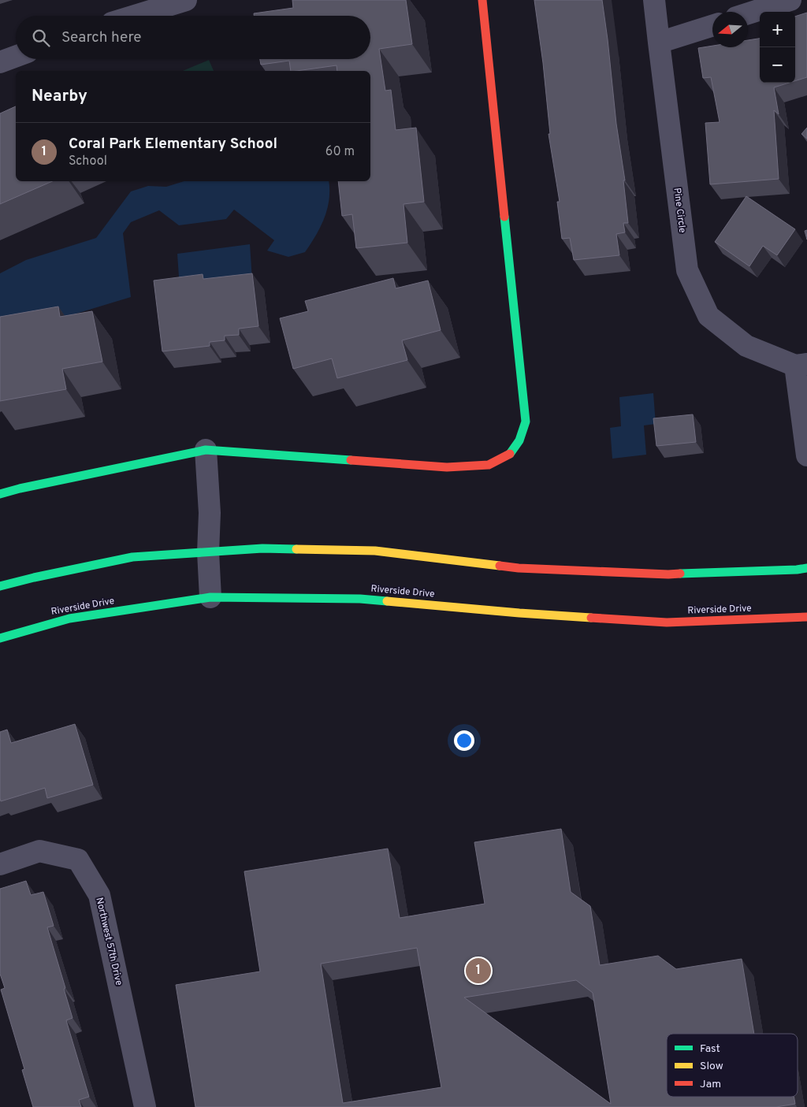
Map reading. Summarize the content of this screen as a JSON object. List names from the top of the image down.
{
  "streets": {
    "street": ["Pine Circle", "Riverside Drive", "Northwest 57th Drive"]
  },
  "legend": ["Fast", "Slow", "Jam"],
  "north": "left",
  "page": {
    "map_buttons": ["+", "−"],
    "search": "Search here",
    "heading": "Nearby",
    "list": [
      {
        "mark": "1",
        "name": "Coral Park Elementary School",
        "note": "School",
        "value": "60 m"
      }
    ],
    "pins": "1"
  }
}
